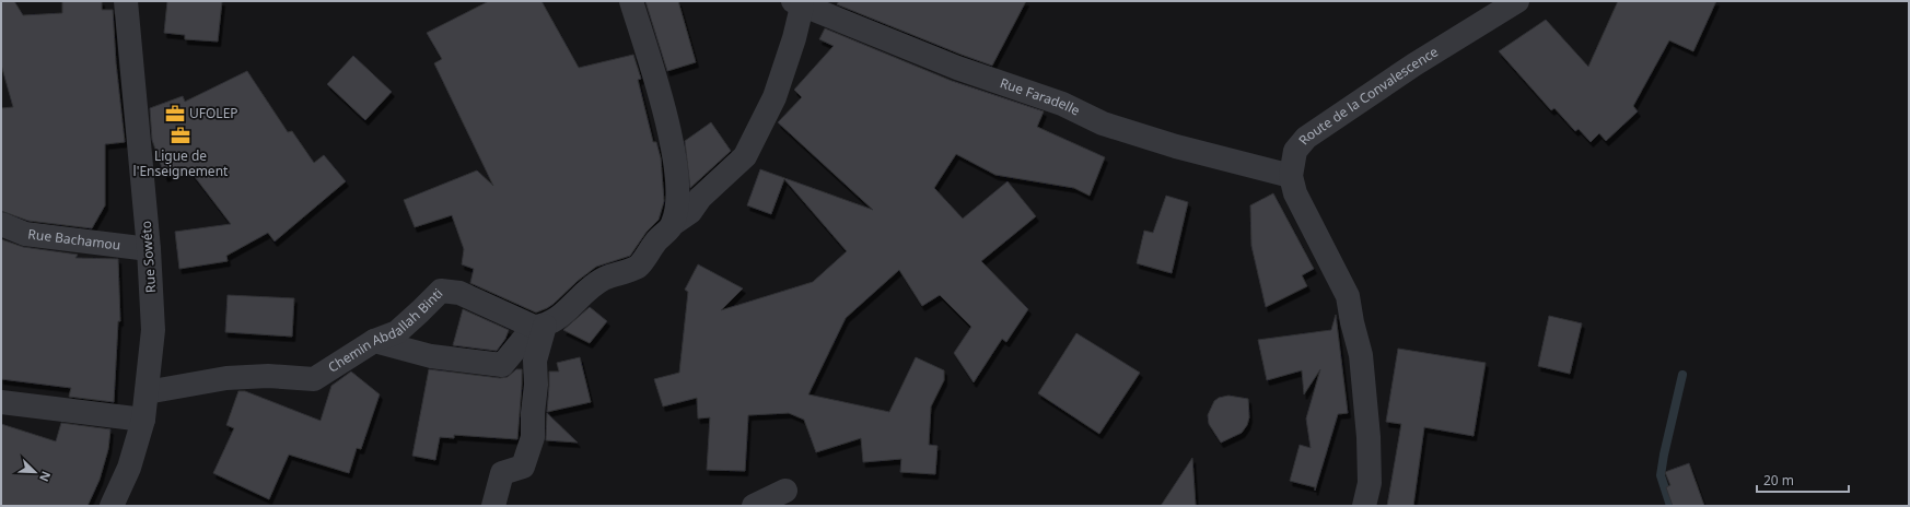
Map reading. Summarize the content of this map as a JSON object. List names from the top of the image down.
{
  "streets": {
    "street": [
      "Rue Faradelle",
      "Route de la Convalescence",
      "Rue Bachamou",
      "Rue Sowéto",
      "Chemin Abdallah Binti"
    ]
  },
  "crossings": [
    ["Rue Faradelle", "Route de la Convalescence"],
    ["Rue Bachamou", "Rue Sowéto"],
    ["Rue Sowéto", "Chemin Abdallah Binti"]
  ],
  "places": {
    "office": ["UFOLEP", "Ligue de l'Enseignement"]
  },
  "scale_bar": "20 m",
  "north": "bottom right"
}
